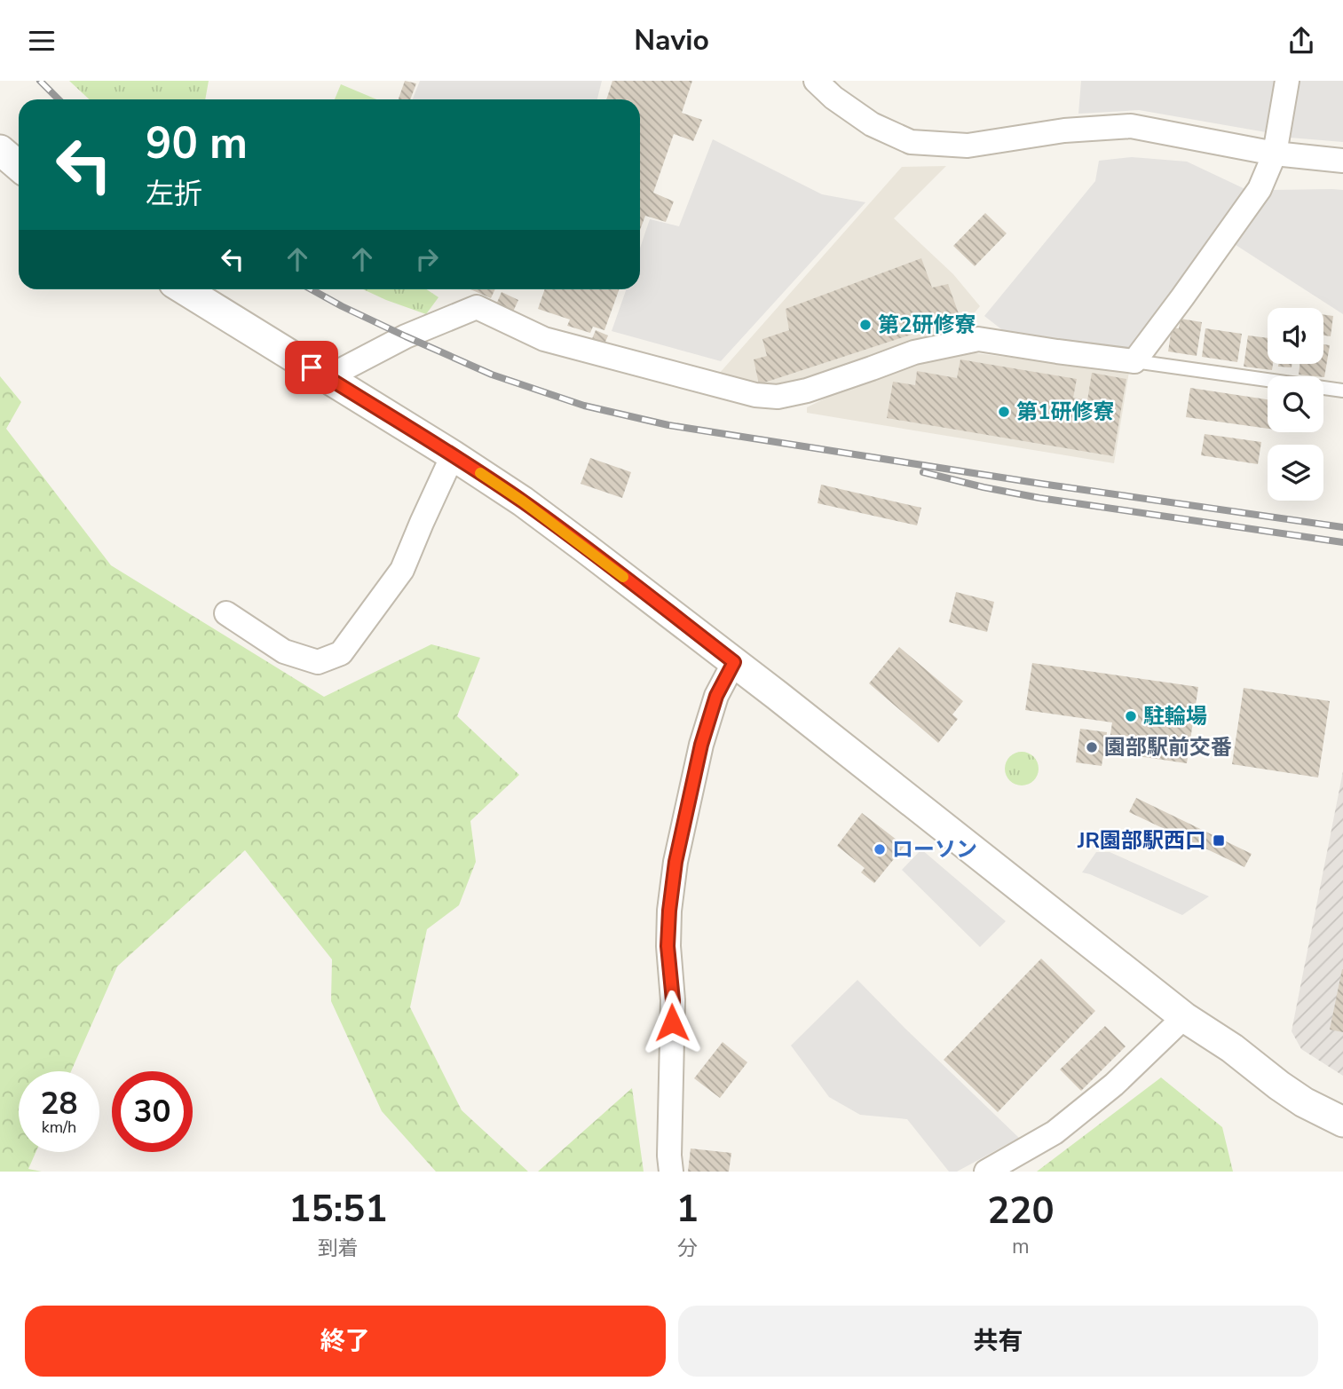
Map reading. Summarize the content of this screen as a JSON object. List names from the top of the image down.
{
  "places": {
    "other": [
      "第2研修寮",
      "第1研修寮",
      "駐輪場",
      "園部駅前交番",
      "ローソン"
    ],
    "transit": ["JR園部駅西口"]
  },
  "page": {
    "header": "Navio",
    "turn": ["90 m", "左折"],
    "speed": "28 km/h",
    "limit": "30",
    "eta": [
      "15:51",
      "到着",
      "1",
      "分",
      "220",
      "m"
    ],
    "buttons": ["終了", "共有"]
  }
}
